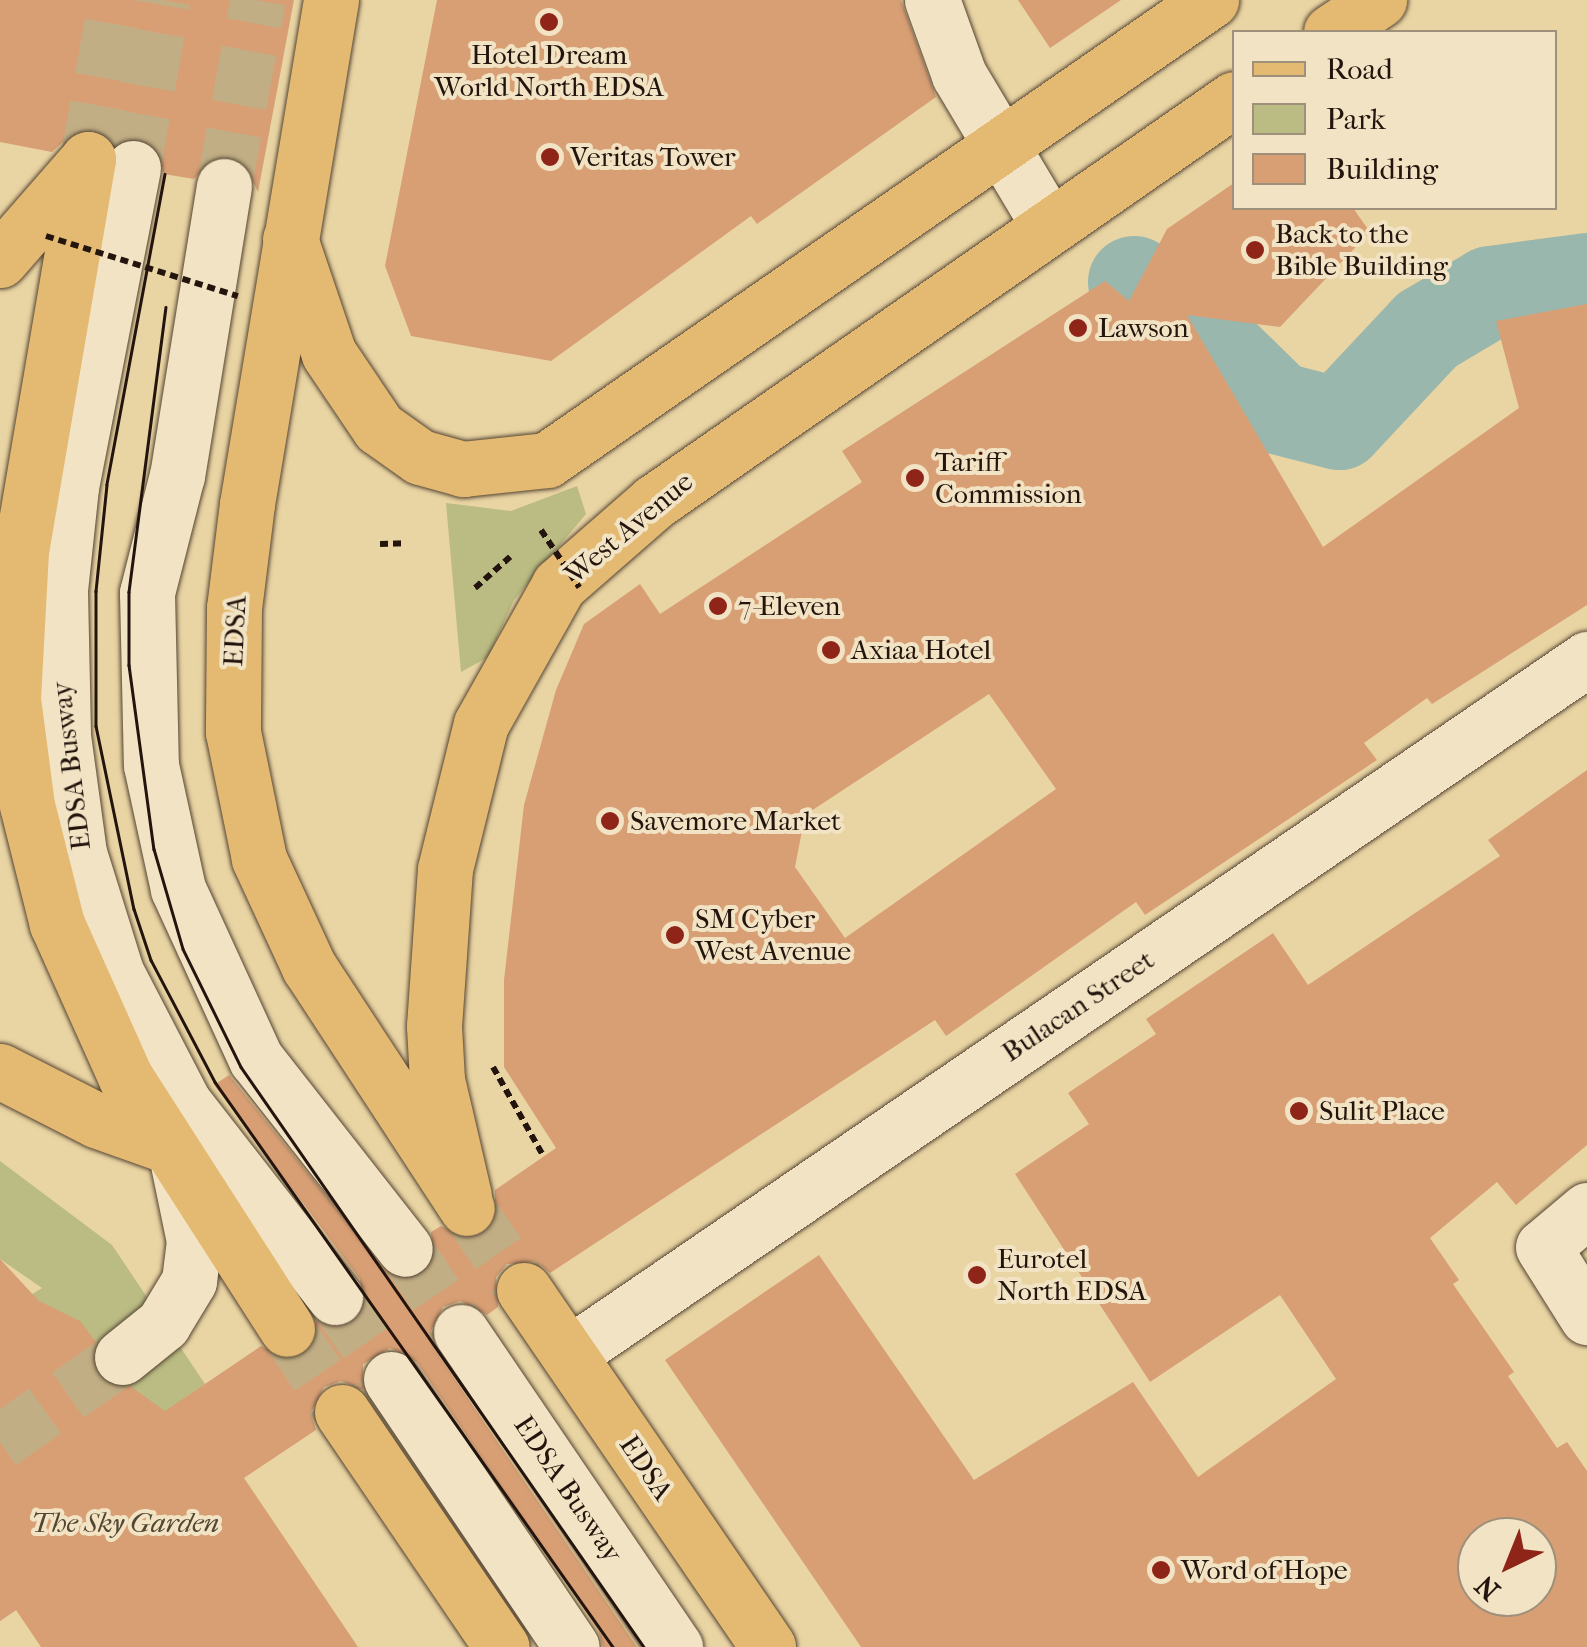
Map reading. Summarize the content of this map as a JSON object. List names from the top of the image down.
{
  "streets": {
    "main road": ["West Avenue", "EDSA"],
    "street": ["EDSA Busway", "Bulacan Street"]
  },
  "crossings": [
    ["West Avenue", "EDSA"],
    ["EDSA", "Bulacan Street"]
  ],
  "parks": ["The Sky Garden"],
  "places": [
    "Hotel Dream World North EDSA",
    "Veritas Tower",
    "Back to the Bible Building",
    "Lawson",
    "Tariff Commission",
    "7-Eleven",
    "Axiaa Hotel",
    "Savemore Market",
    "SM Cyber West Avenue",
    "Sulit Place",
    "Eurotel North EDSA",
    "Word of Hope"
  ],
  "legend": ["Road", "Park", "Building"],
  "north": "bottom left"
}
